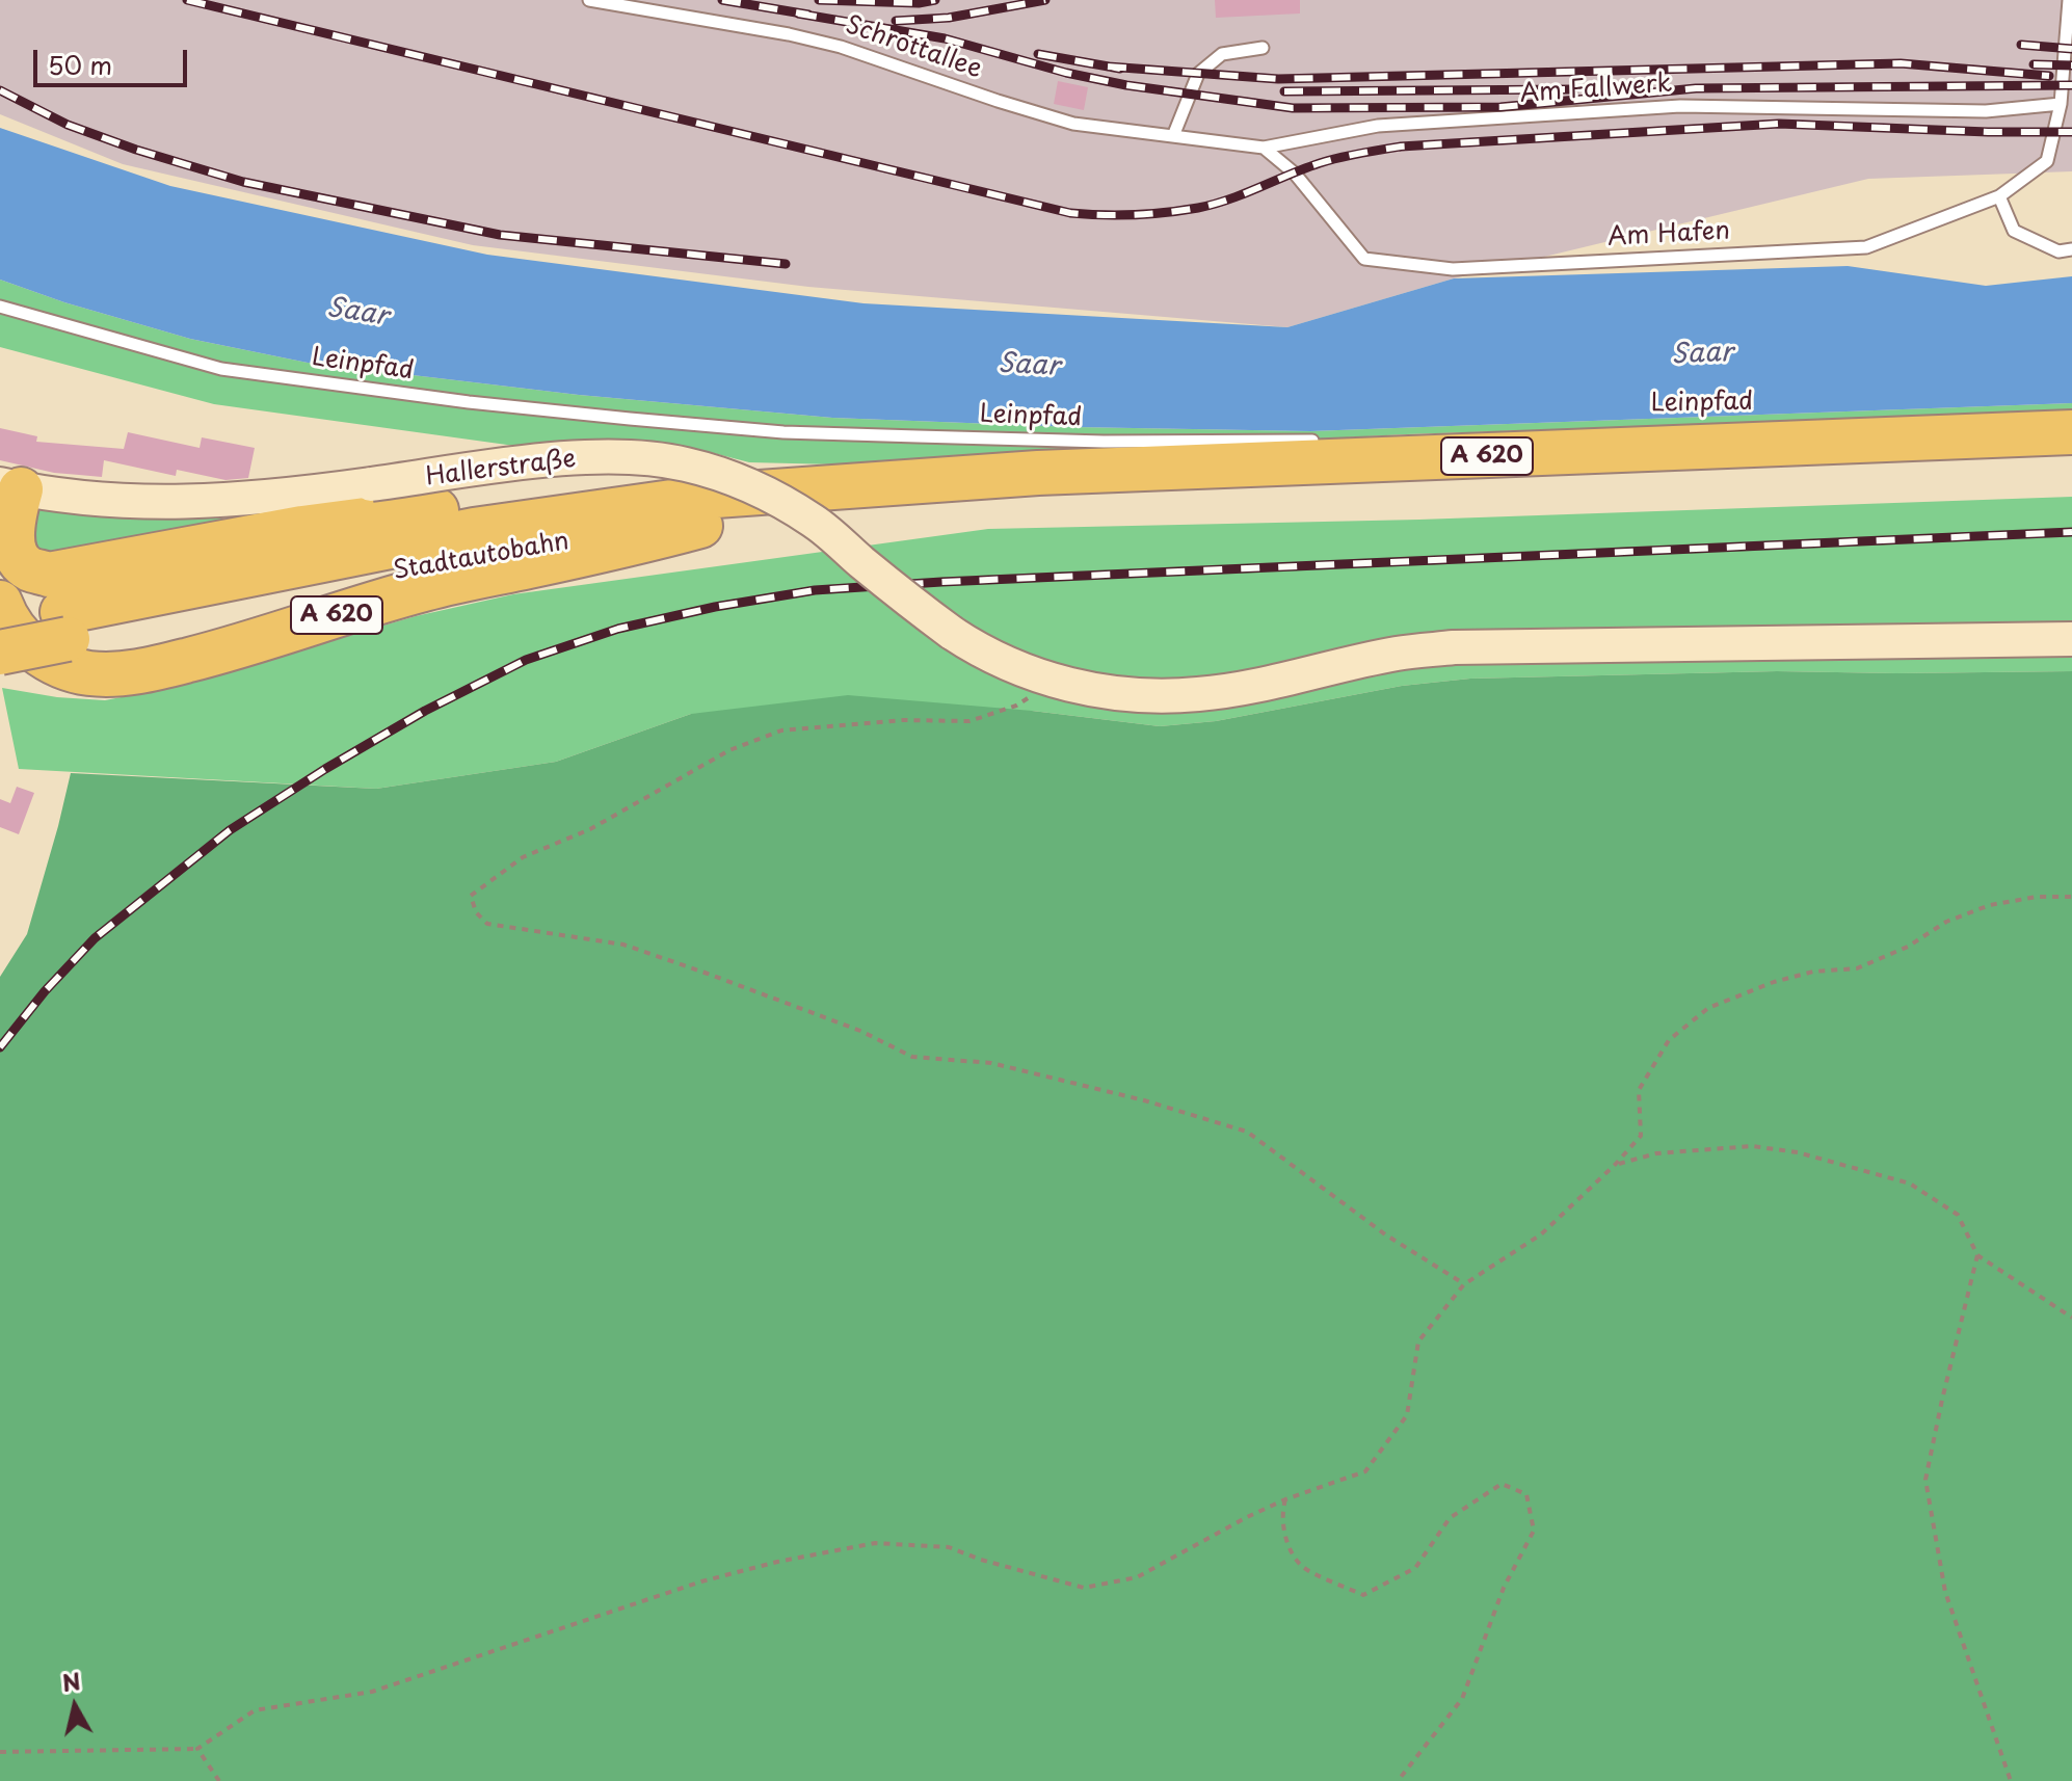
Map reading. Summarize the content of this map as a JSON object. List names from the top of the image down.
{
  "streets": {
    "highway": ["A 620", "Stadtautobahn"],
    "street": ["Hallerstraße"],
    "lane": [
      "Schrottallee",
      "Am Fallwerk",
      "Am Hafen",
      "Leinpfad"
    ]
  },
  "crossings": [
    ["Schrottallee", "Am Fallwerk"],
    ["Am Fallwerk", "Am Hafen"],
    ["A 620", "Stadtautobahn"]
  ],
  "water": ["Saar"],
  "scale_bar": "50 m",
  "north": "top"
}
